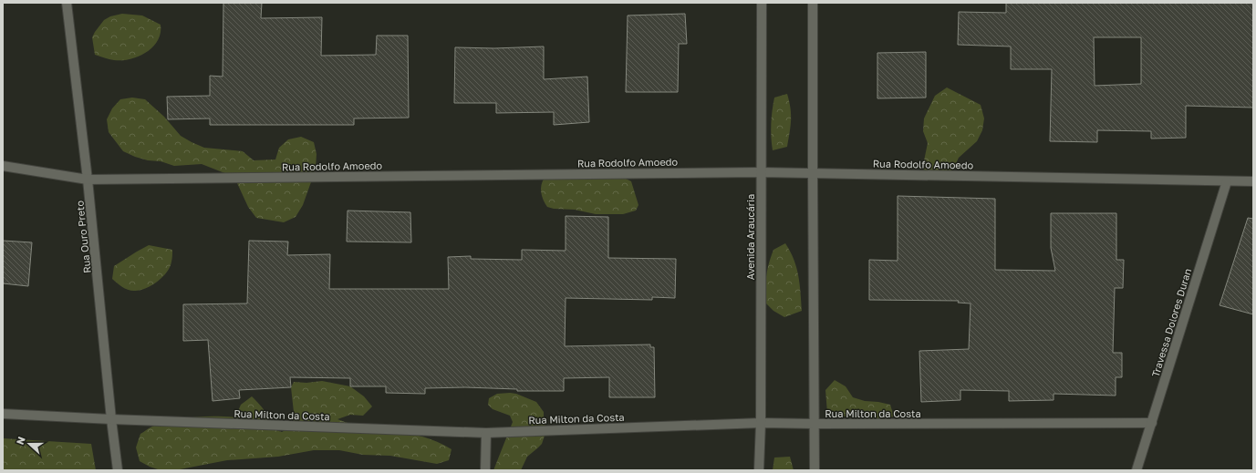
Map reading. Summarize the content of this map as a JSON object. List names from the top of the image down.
{
  "streets": {
    "street": [
      "Rua Rodolfo Amoedo",
      "Rua Ouro Preto",
      "Avenida Araucária",
      "Travessa Dolores Duran",
      "Rua Milton da Costa"
    ]
  },
  "crossings": [
    ["Rua Rodolfo Amoedo", "Rua Ouro Preto"],
    ["Rua Rodolfo Amoedo", "Avenida Araucária"],
    ["Rua Rodolfo Amoedo", "Travessa Dolores Duran"],
    ["Rua Ouro Preto", "Rua Milton da Costa"],
    ["Avenida Araucária", "Rua Milton da Costa"],
    ["Travessa Dolores Duran", "Rua Milton da Costa"]
  ],
  "north": "left"
}
